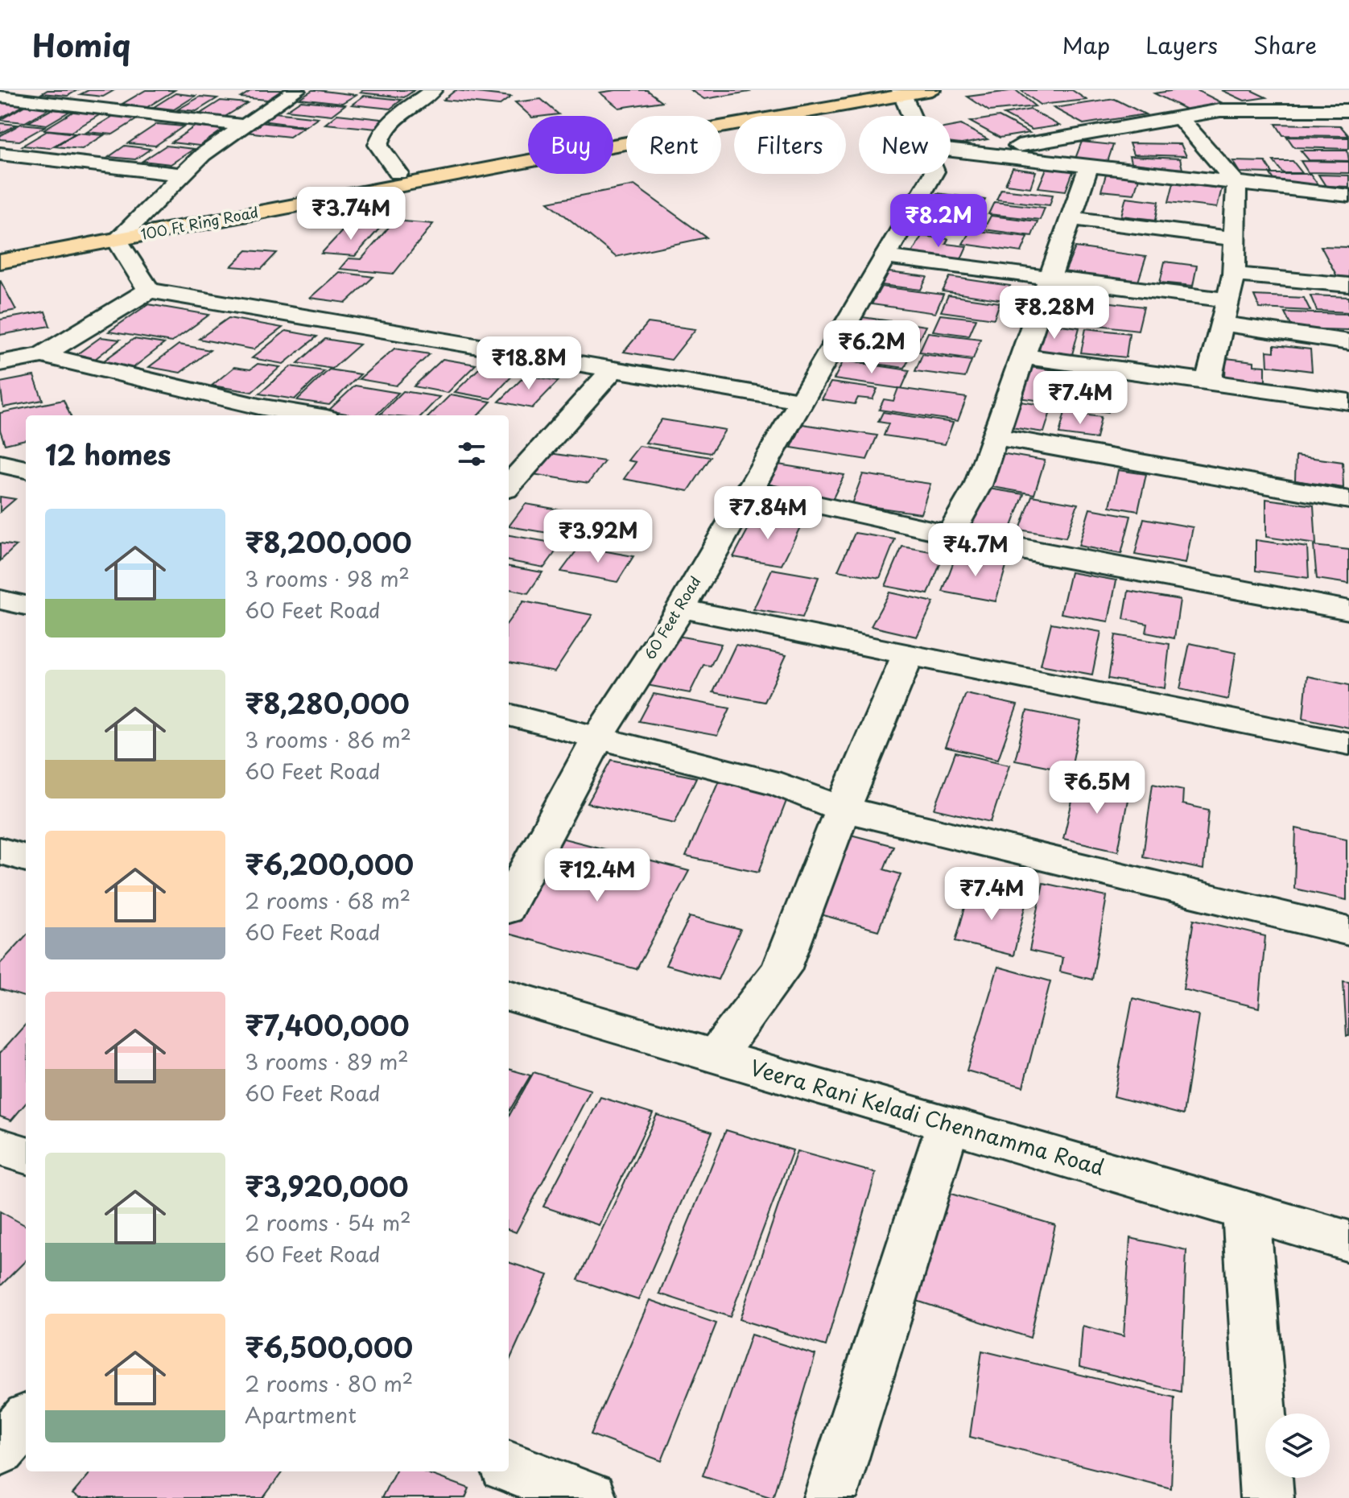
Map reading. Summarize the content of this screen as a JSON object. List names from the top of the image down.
{
  "streets": {
    "main road": ["100 Ft Ring Road"],
    "street": ["60 Feet Road", "Veera Rani Keladi Chennamma Road"]
  },
  "crossings": [
    ["100 Ft Ring Road", "60 Feet Road"]
  ],
  "page": {
    "header": "Homiq",
    "nav": ["Map", "Layers", "Share"],
    "chip": [
      "Buy",
      "Rent",
      "Filters",
      "New"
    ],
    "price": [
      "₹3.74M",
      "₹8.2M",
      "₹8.28M",
      "₹6.2M",
      "₹18.8M",
      "₹7.4M",
      "₹7.84M",
      "₹3.92M",
      "₹4.7M",
      "₹6.5M",
      "₹12.4M",
      "₹7.4M"
    ],
    "heading": "12 homes",
    "list": [
      {
        "name": "₹8,200,000",
        "note": "3 rooms · 98 m² · 60 Feet Road"
      },
      {
        "name": "₹8,280,000",
        "note": "3 rooms · 86 m² · 60 Feet Road"
      },
      {
        "name": "₹6,200,000",
        "note": "2 rooms · 68 m² · 60 Feet Road"
      },
      {
        "name": "₹7,400,000",
        "note": "3 rooms · 89 m² · 60 Feet Road"
      },
      {
        "name": "₹3,920,000",
        "note": "2 rooms · 54 m² · 60 Feet Road"
      },
      {
        "name": "₹6,500,000",
        "note": "2 rooms · 80 m² · Apartment"
      }
    ]
  }
}
